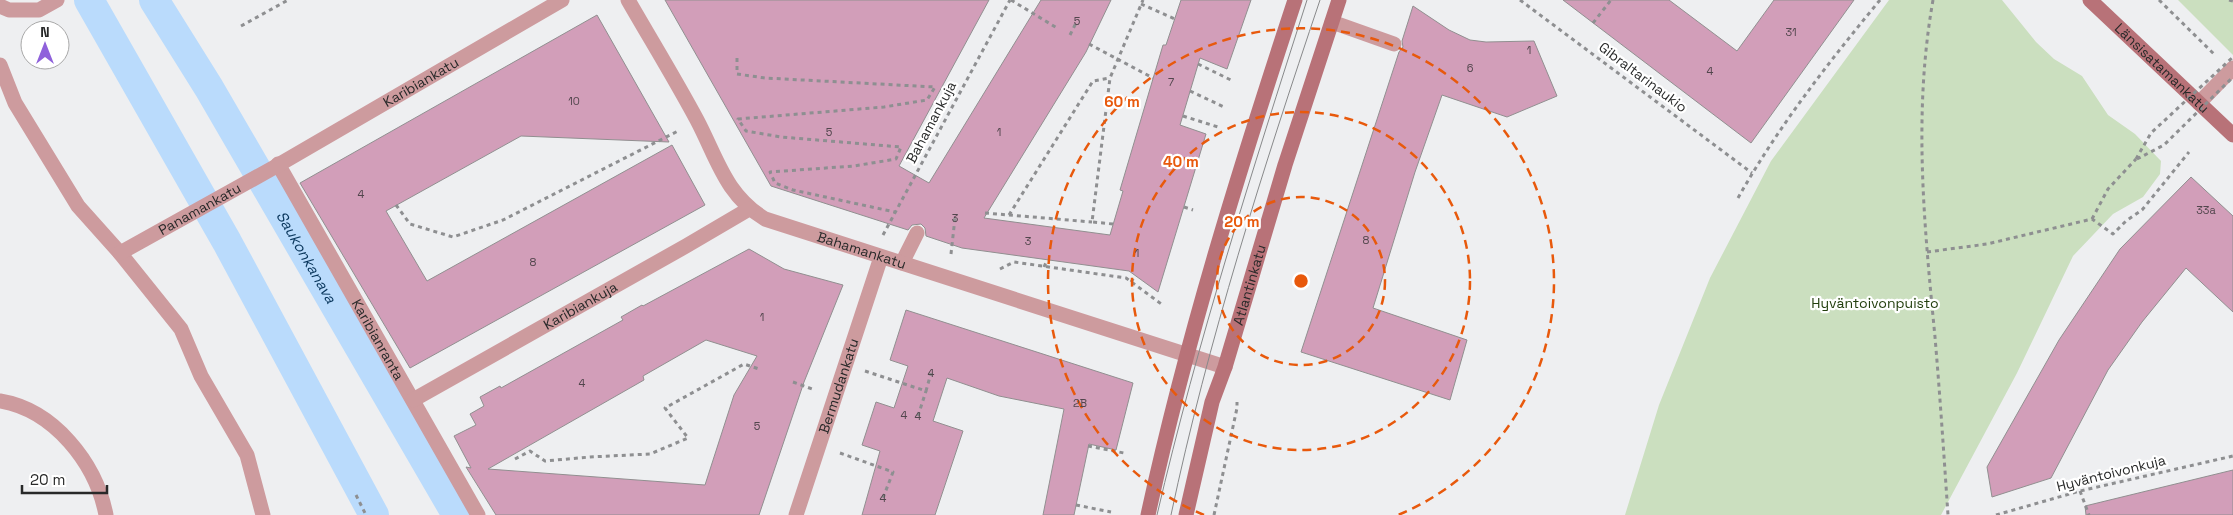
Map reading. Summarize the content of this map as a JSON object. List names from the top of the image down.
{
  "streets": {
    "street": [
      "Länsisatamankatu",
      "Karibiankatu",
      "Panamankatu",
      "Bahamankatu",
      "Atlantinkatu",
      "Karibiankuja",
      "Karibianranta",
      "Bermudankatu"
    ],
    "path": ["Gibraltarinaukio", "Bahamankuja", "Hyväntoivonkuja"]
  },
  "crossings": [
    ["Karibiankatu", "Panamankatu"],
    ["Karibiankatu", "Karibianranta"],
    ["Bahamankuja", "Bahamankatu"],
    ["Bahamankuja", "Bermudankatu"],
    ["Panamankatu", "Karibianranta"],
    ["Bahamankatu", "Atlantinkatu"],
    ["Bahamankatu", "Karibiankuja"],
    ["Bahamankatu", "Bermudankatu"],
    ["Karibiankuja", "Karibianranta"]
  ],
  "water": ["Saukonkanava"],
  "parks": ["Hyväntoivonpuisto"],
  "house_numbers": [
    "5",
    "31",
    "1",
    "6",
    "4",
    "7",
    "10",
    "5",
    "1",
    "4",
    "33a",
    "3",
    "8",
    "3",
    "1",
    "8",
    "1",
    "4",
    "4",
    "2B",
    "4",
    "4",
    "5",
    "4"
  ],
  "scale_bar": "20 m",
  "north": "top",
  "rings": ["60 m", "40 m", "20 m"]
}
